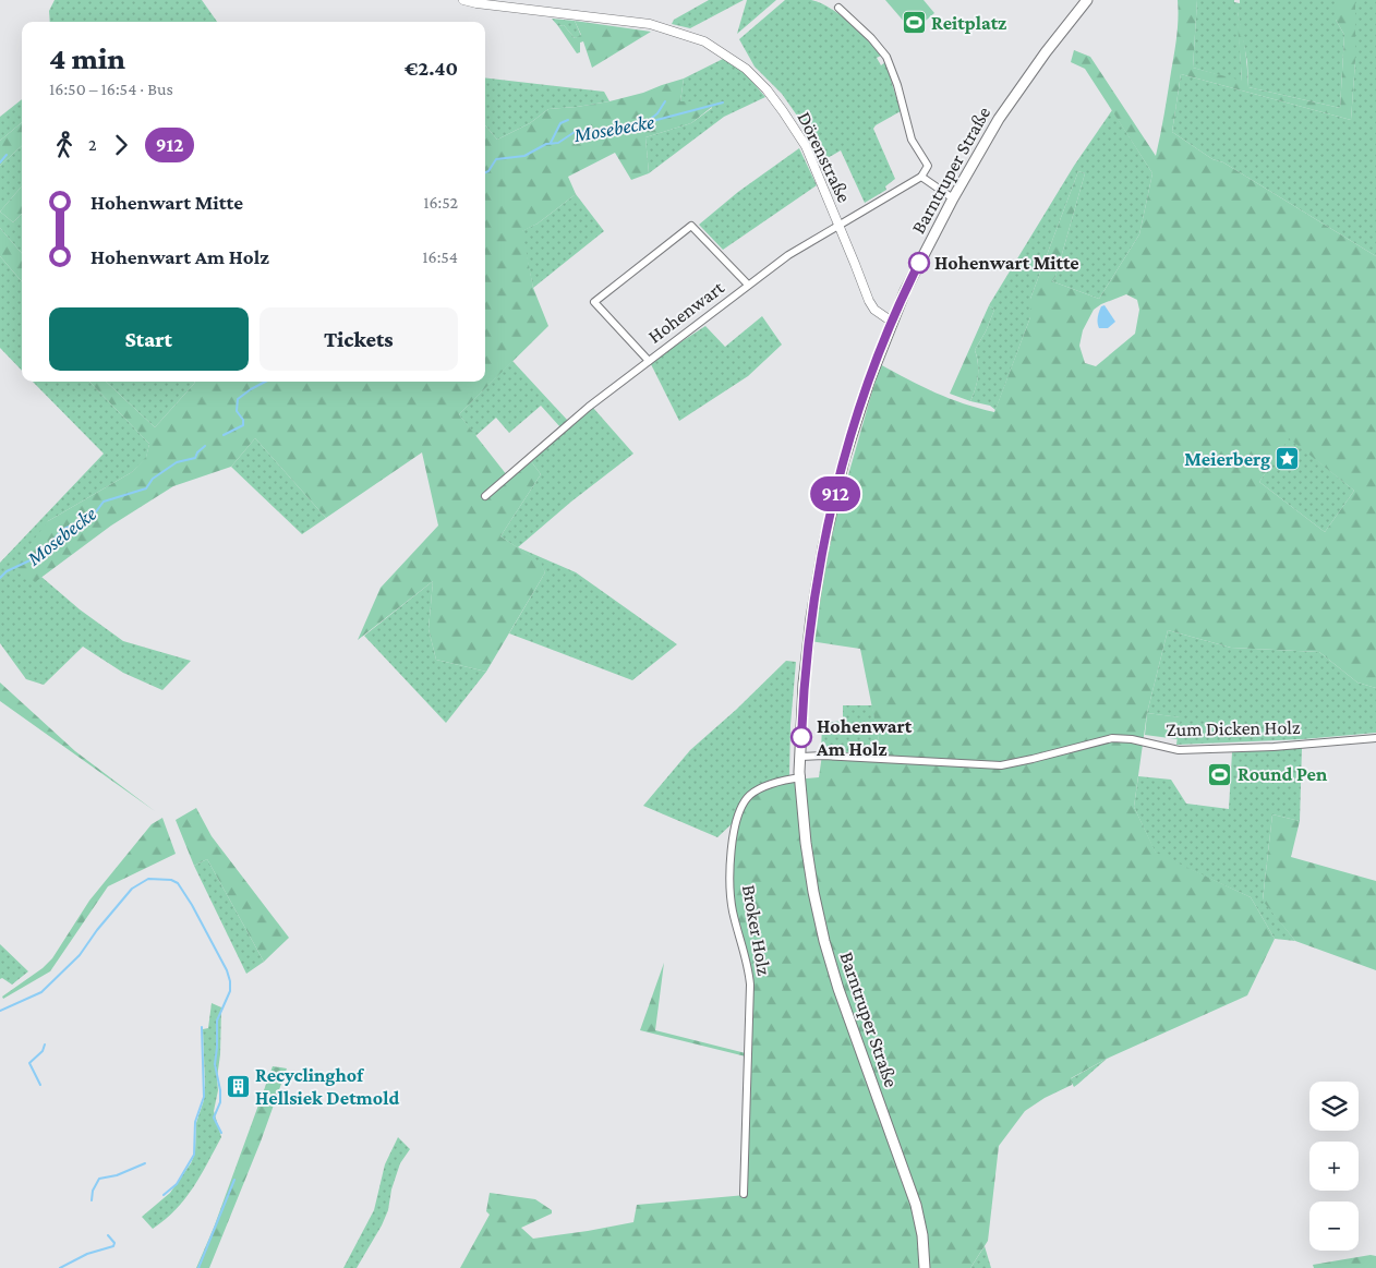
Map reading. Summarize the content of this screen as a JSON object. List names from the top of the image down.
{
  "streets": {
    "main road": ["Barntruper Straße"],
    "street": [
      "Dörenstraße",
      "Hohenwart",
      "Zum Dicken Holz",
      "Broker Holz"
    ]
  },
  "crossings": [
    ["Dörenstraße", "Barntruper Straße"],
    ["Dörenstraße", "Hohenwart"],
    ["Barntruper Straße", "Zum Dicken Holz"],
    ["Barntruper Straße", "Broker Holz"]
  ],
  "water": ["Mosebecke"],
  "places": {
    "sports": ["Reitplatz", "Round Pen"],
    "other": ["Hohenwart Mitte", "Hohenwart Am Holz"],
    "place": ["Meierberg"],
    "building": ["Recyclinghof Hellsiek Detmold"]
  },
  "lines": ["bus line 912"],
  "page": {
    "on_map": "912",
    "heading": ["4 min", "16:50 – 16:54 · Bus", "€2.40"],
    "legs": ["2", "912"],
    "list": [
      {
        "name": "Hohenwart Mitte",
        "value": "16:52"
      },
      {
        "name": "Hohenwart Am Holz",
        "value": "16:54"
      }
    ],
    "buttons": ["Start", "Tickets"],
    "map_buttons": ["+", "−"]
  }
}
